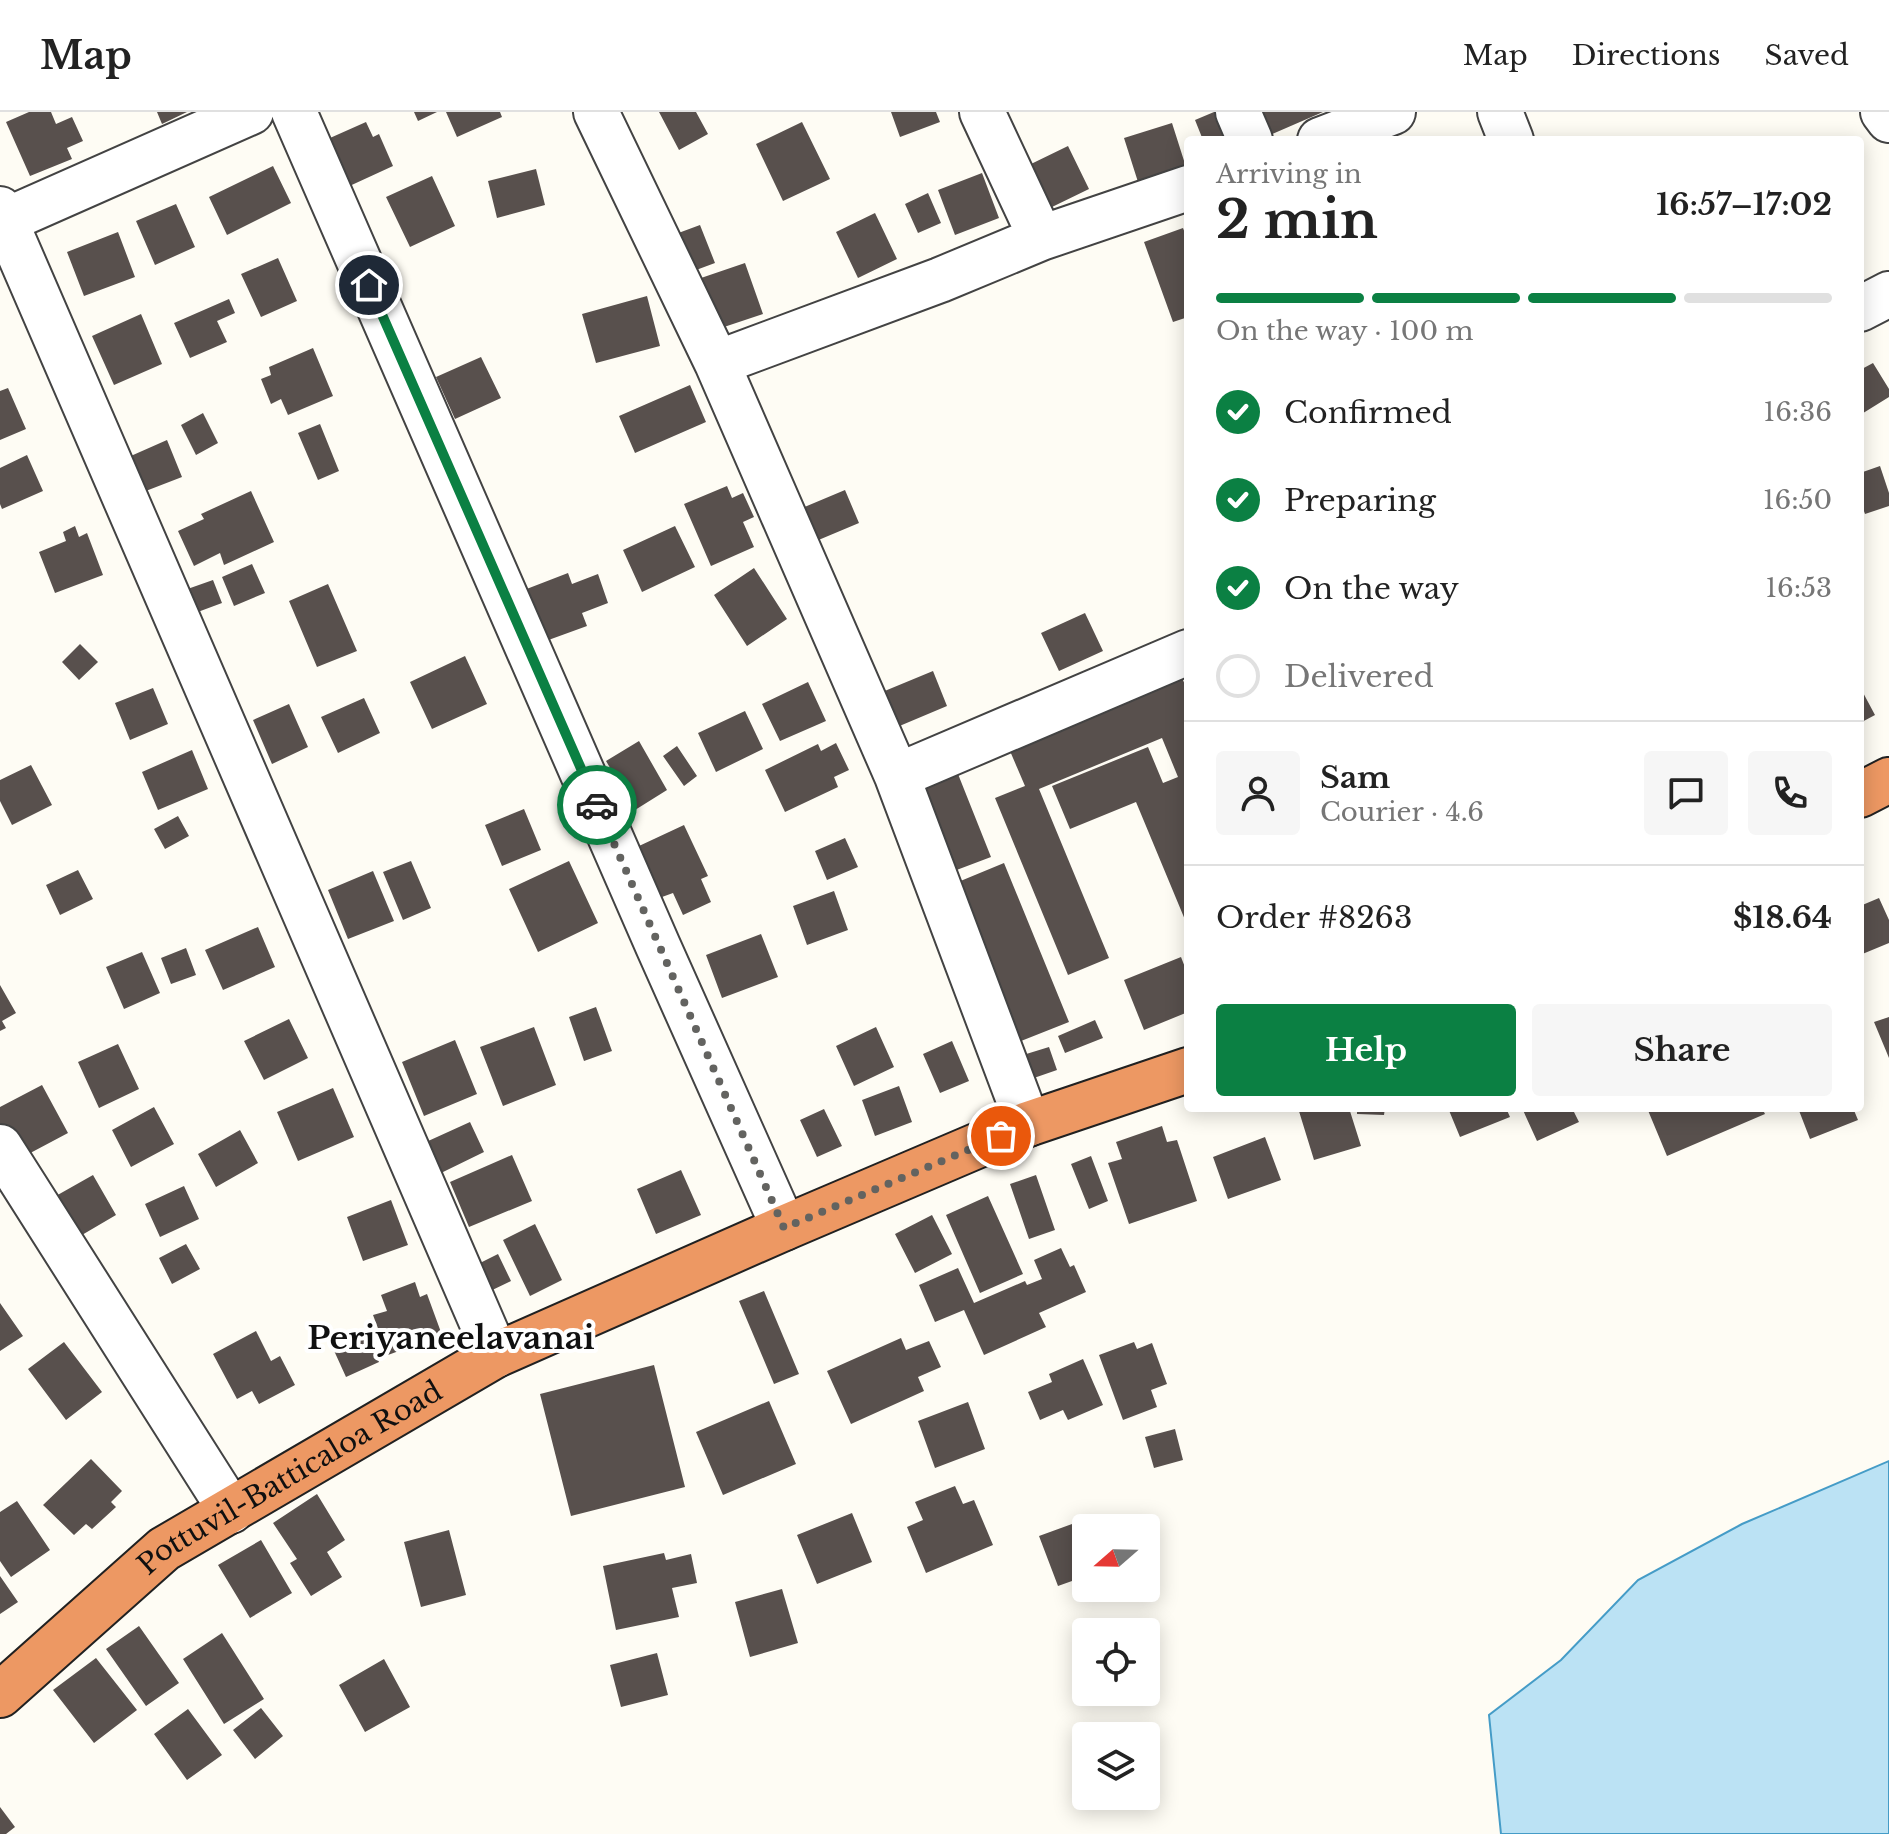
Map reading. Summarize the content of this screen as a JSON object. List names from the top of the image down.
{
  "streets": {
    "highway": ["Pottuvil-Batticaloa Road"]
  },
  "districts": ["Periyaneelavanai"],
  "north": "left",
  "page": {
    "header": "Map",
    "nav": ["Map", "Directions", "Saved"],
    "heading": ["2 min", "Arriving in", "16:57–17:02"],
    "panel": [
      "Sam",
      "Courier · 4.6",
      "Order #8263",
      "$18.64"
    ],
    "bar": "On the way · 100 m",
    "list": [
      ["Confirmed", "16:36"],
      ["Preparing", "16:50"],
      ["On the way", "16:53"],
      "Delivered"
    ],
    "buttons": ["Help", "Share"]
  }
}
